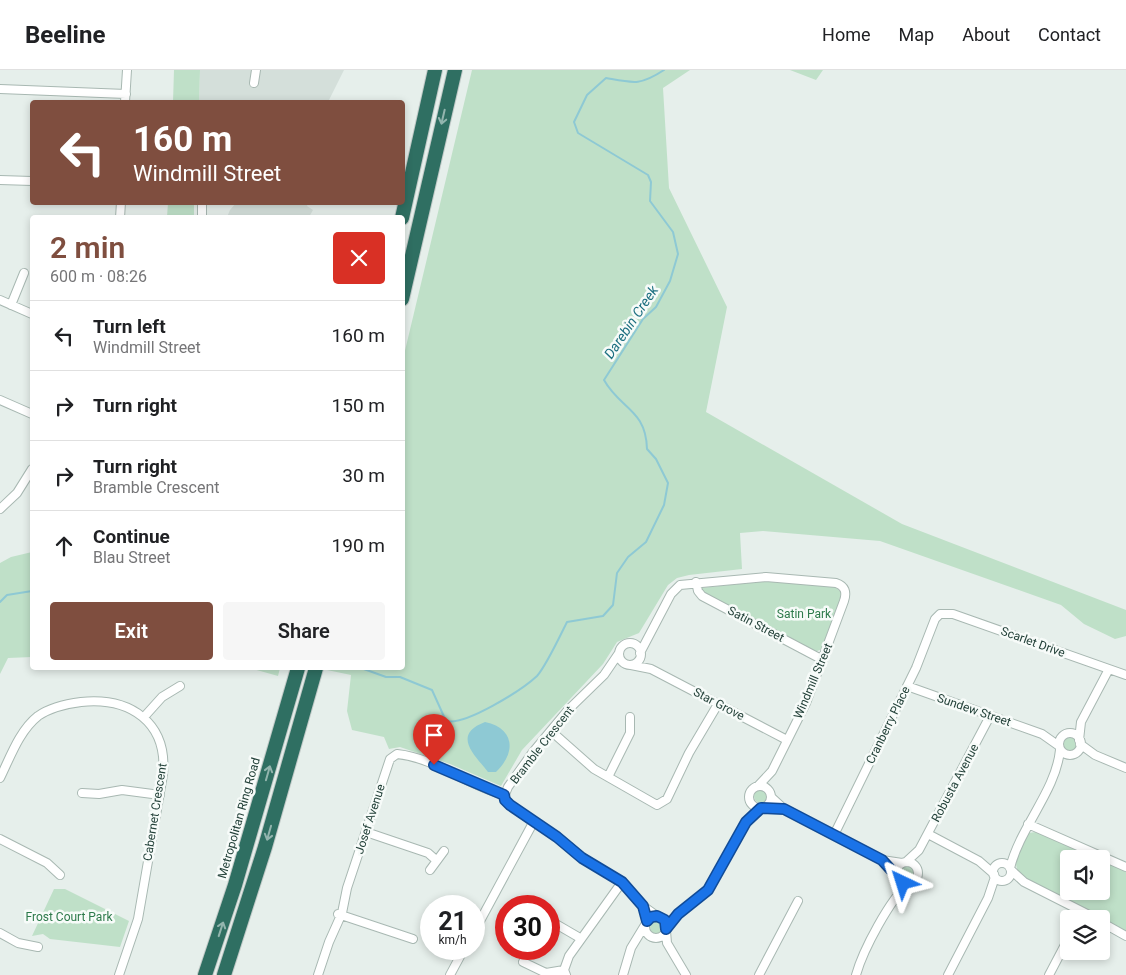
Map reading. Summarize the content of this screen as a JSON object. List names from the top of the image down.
{
  "streets": {
    "highway": ["Metropolitan Ring Road"],
    "street": [
      "Satin Street",
      "Scarlet Drive",
      "Windmill Street",
      "Star Grove",
      "Sundew Street",
      "Cranberry Place",
      "Bramble Crescent",
      "Robusta Avenue",
      "Cabernet Crescent",
      "Josef Avenue"
    ]
  },
  "crossings": [
    ["Satin Street", "Windmill Street"],
    ["Scarlet Drive", "Cranberry Place"],
    ["Windmill Street", "Star Grove"],
    ["Star Grove", "Bramble Crescent"],
    ["Sundew Street", "Cranberry Place"],
    ["Sundew Street", "Robusta Avenue"],
    ["Bramble Crescent", "Josef Avenue"]
  ],
  "water": ["Darebin Creek"],
  "parks": ["Satin Park", "Frost Court Park"],
  "page": {
    "header": "Beeline",
    "nav": [
      "Home",
      "Map",
      "About",
      "Contact"
    ],
    "turn": ["160 m", "Windmill Street"],
    "heading": ["2 min", "600 m · 08:26"],
    "list": [
      {
        "name": "Turn left",
        "note": "Windmill Street",
        "value": "160 m"
      },
      {
        "name": "Turn right",
        "value": "150 m"
      },
      {
        "name": "Turn right",
        "note": "Bramble Crescent",
        "value": "30 m"
      },
      {
        "name": "Continue",
        "note": "Blau Street",
        "value": "190 m"
      }
    ],
    "buttons": ["Exit", "Share"],
    "speed": "21 km/h",
    "limit": "30"
  }
}
